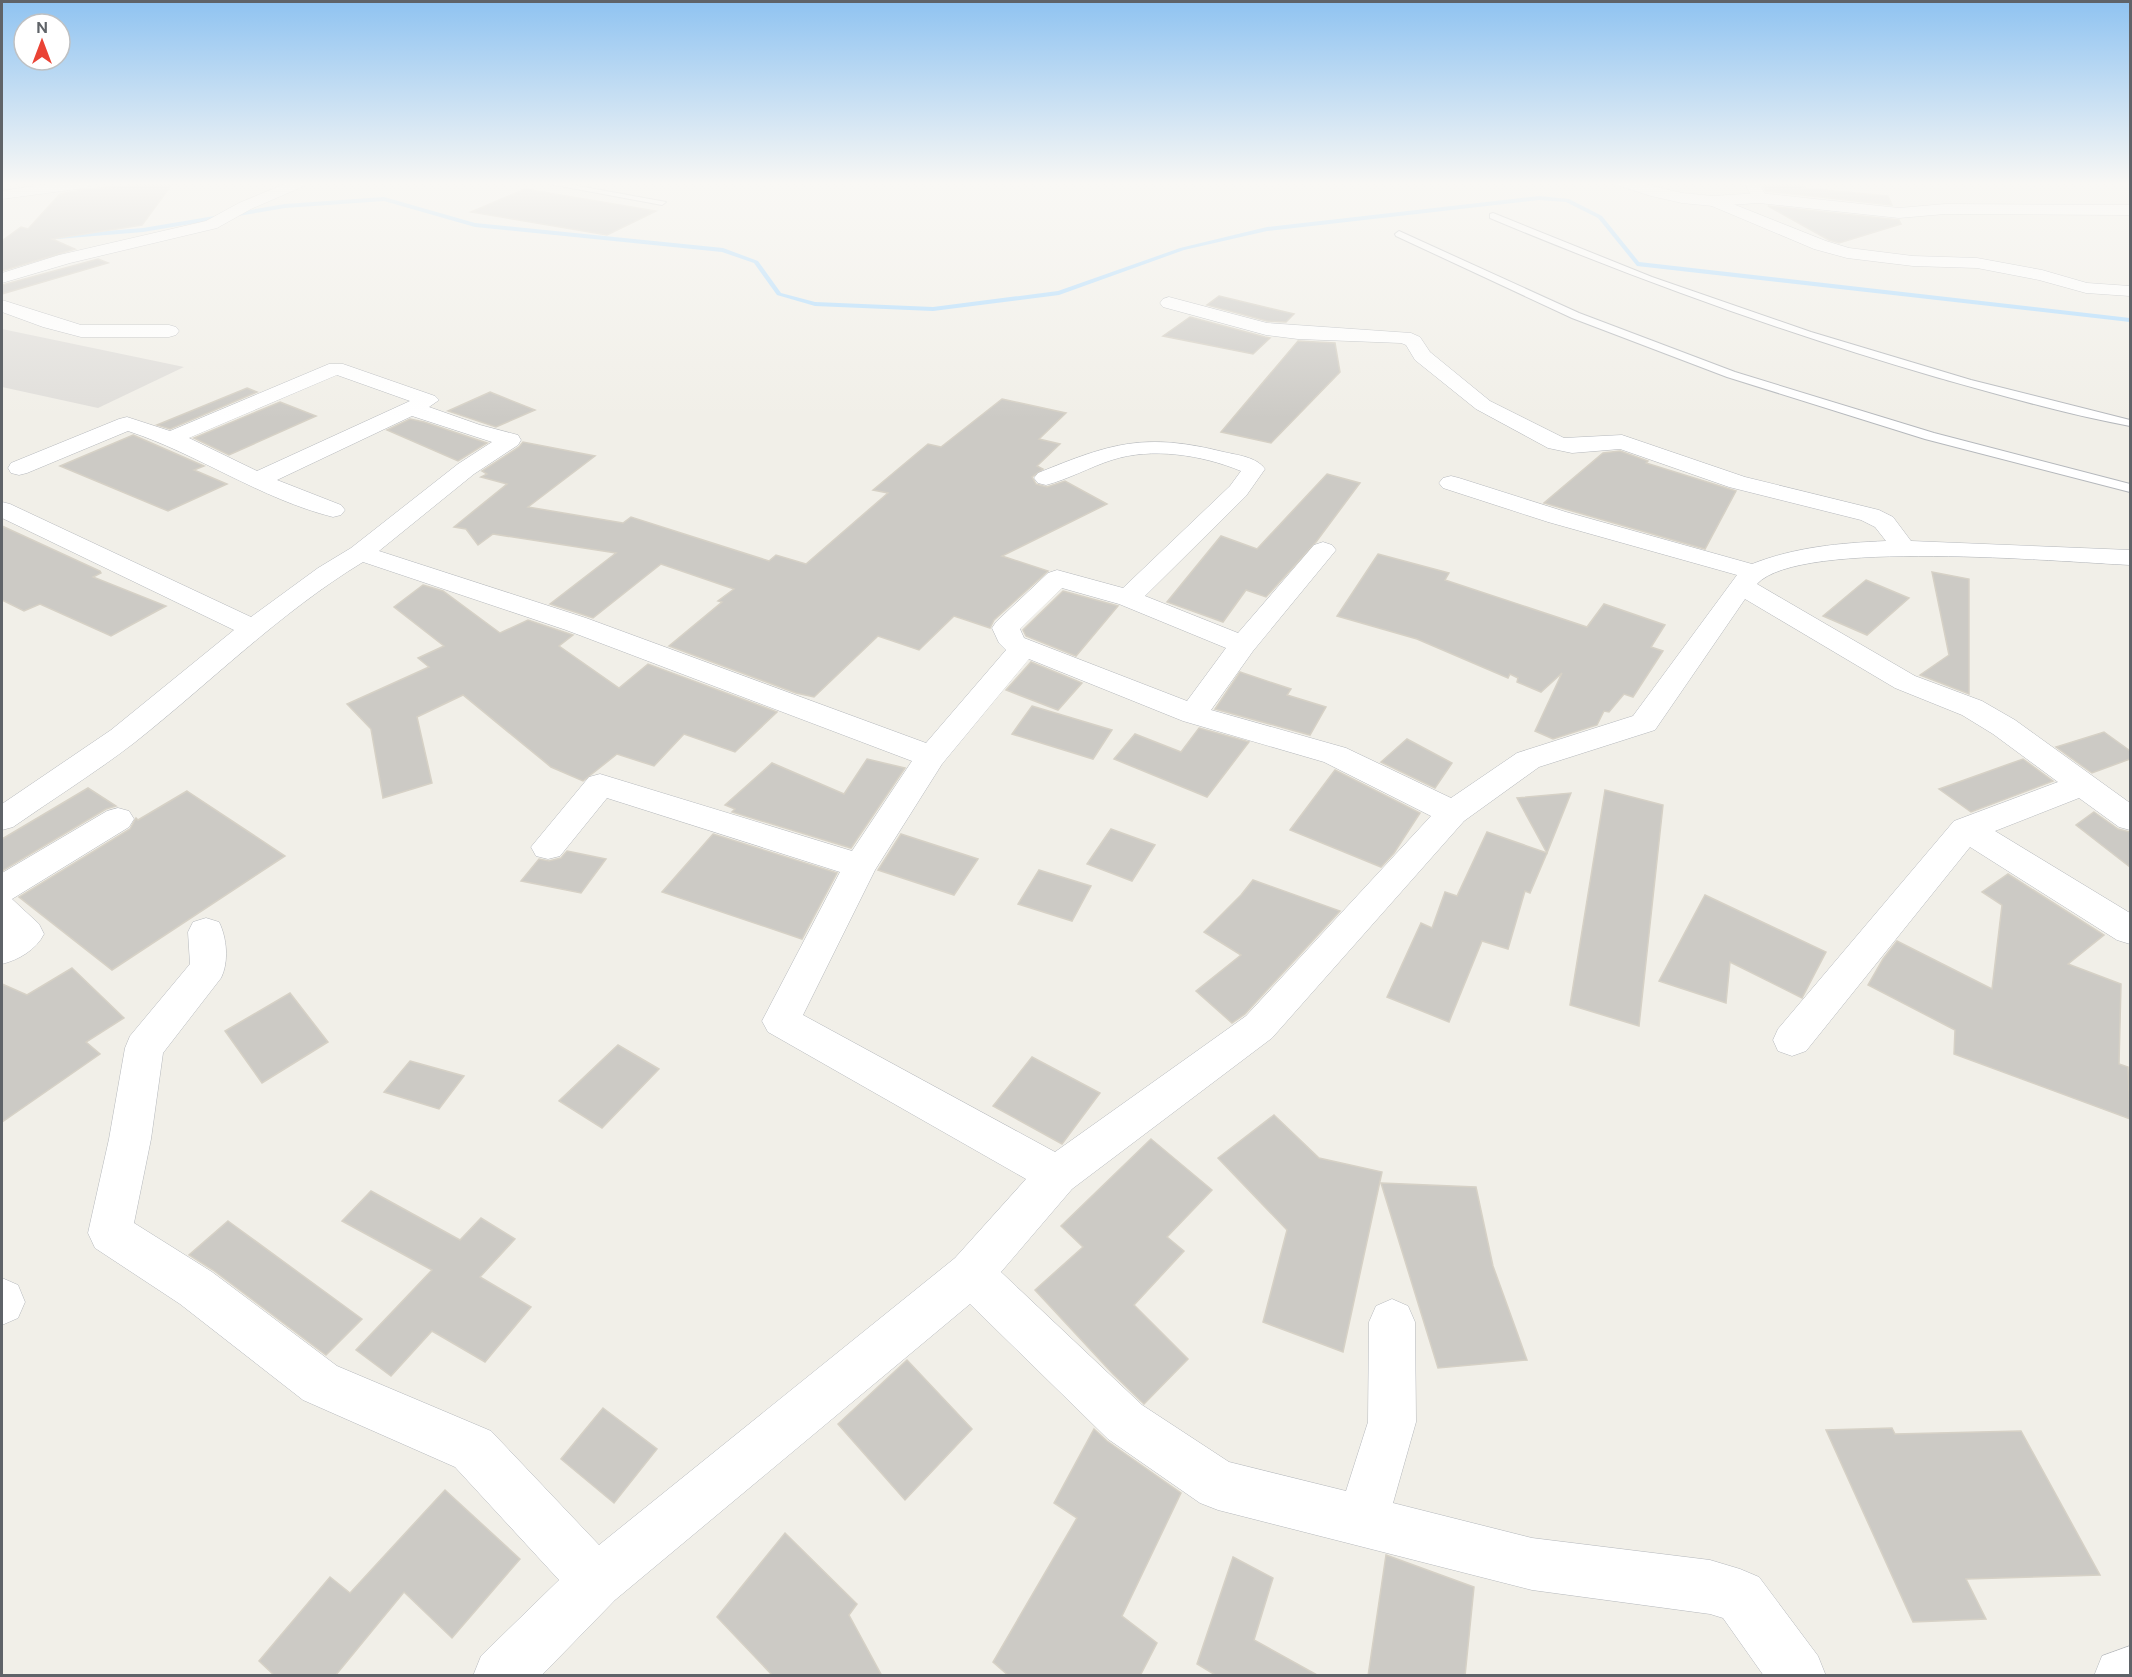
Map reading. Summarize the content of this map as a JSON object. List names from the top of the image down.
{
  "north": "top"
}
